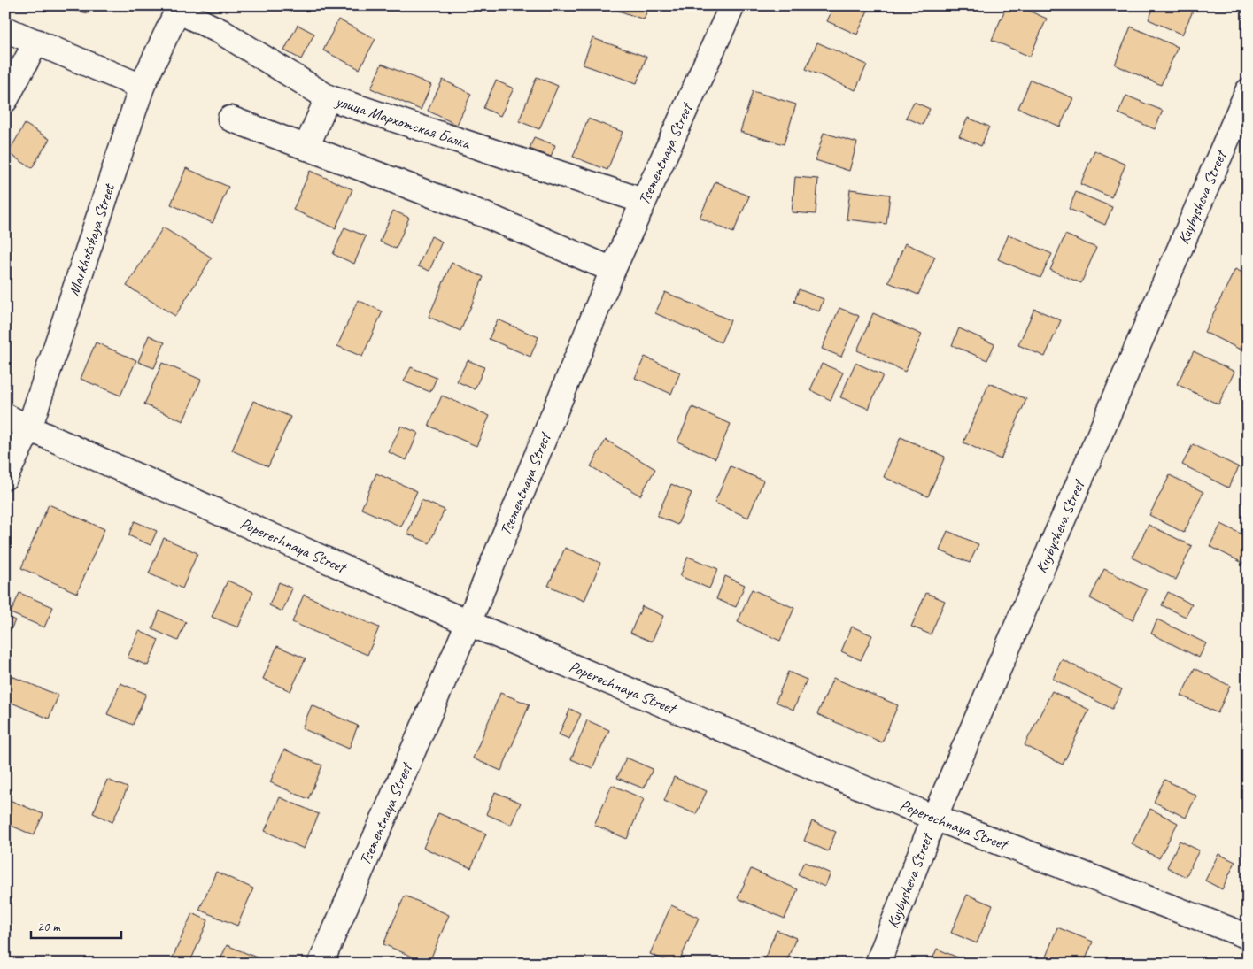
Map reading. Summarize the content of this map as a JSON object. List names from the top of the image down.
{
  "streets": {
    "street": [
      "улица Мархотская Балка",
      "Tsementnaya Street",
      "Kuybysheva Street",
      "Markhotskaya Street",
      "Poperechnaya Street"
    ]
  },
  "crossings": [
    ["улица Мархотская Балка", "Tsementnaya Street"],
    ["улица Мархотская Балка", "Markhotskaya Street"],
    ["Tsementnaya Street", "Poperechnaya Street"],
    ["Kuybysheva Street", "Poperechnaya Street"],
    ["Markhotskaya Street", "Poperechnaya Street"]
  ],
  "scale_bar": "20 m"
}
